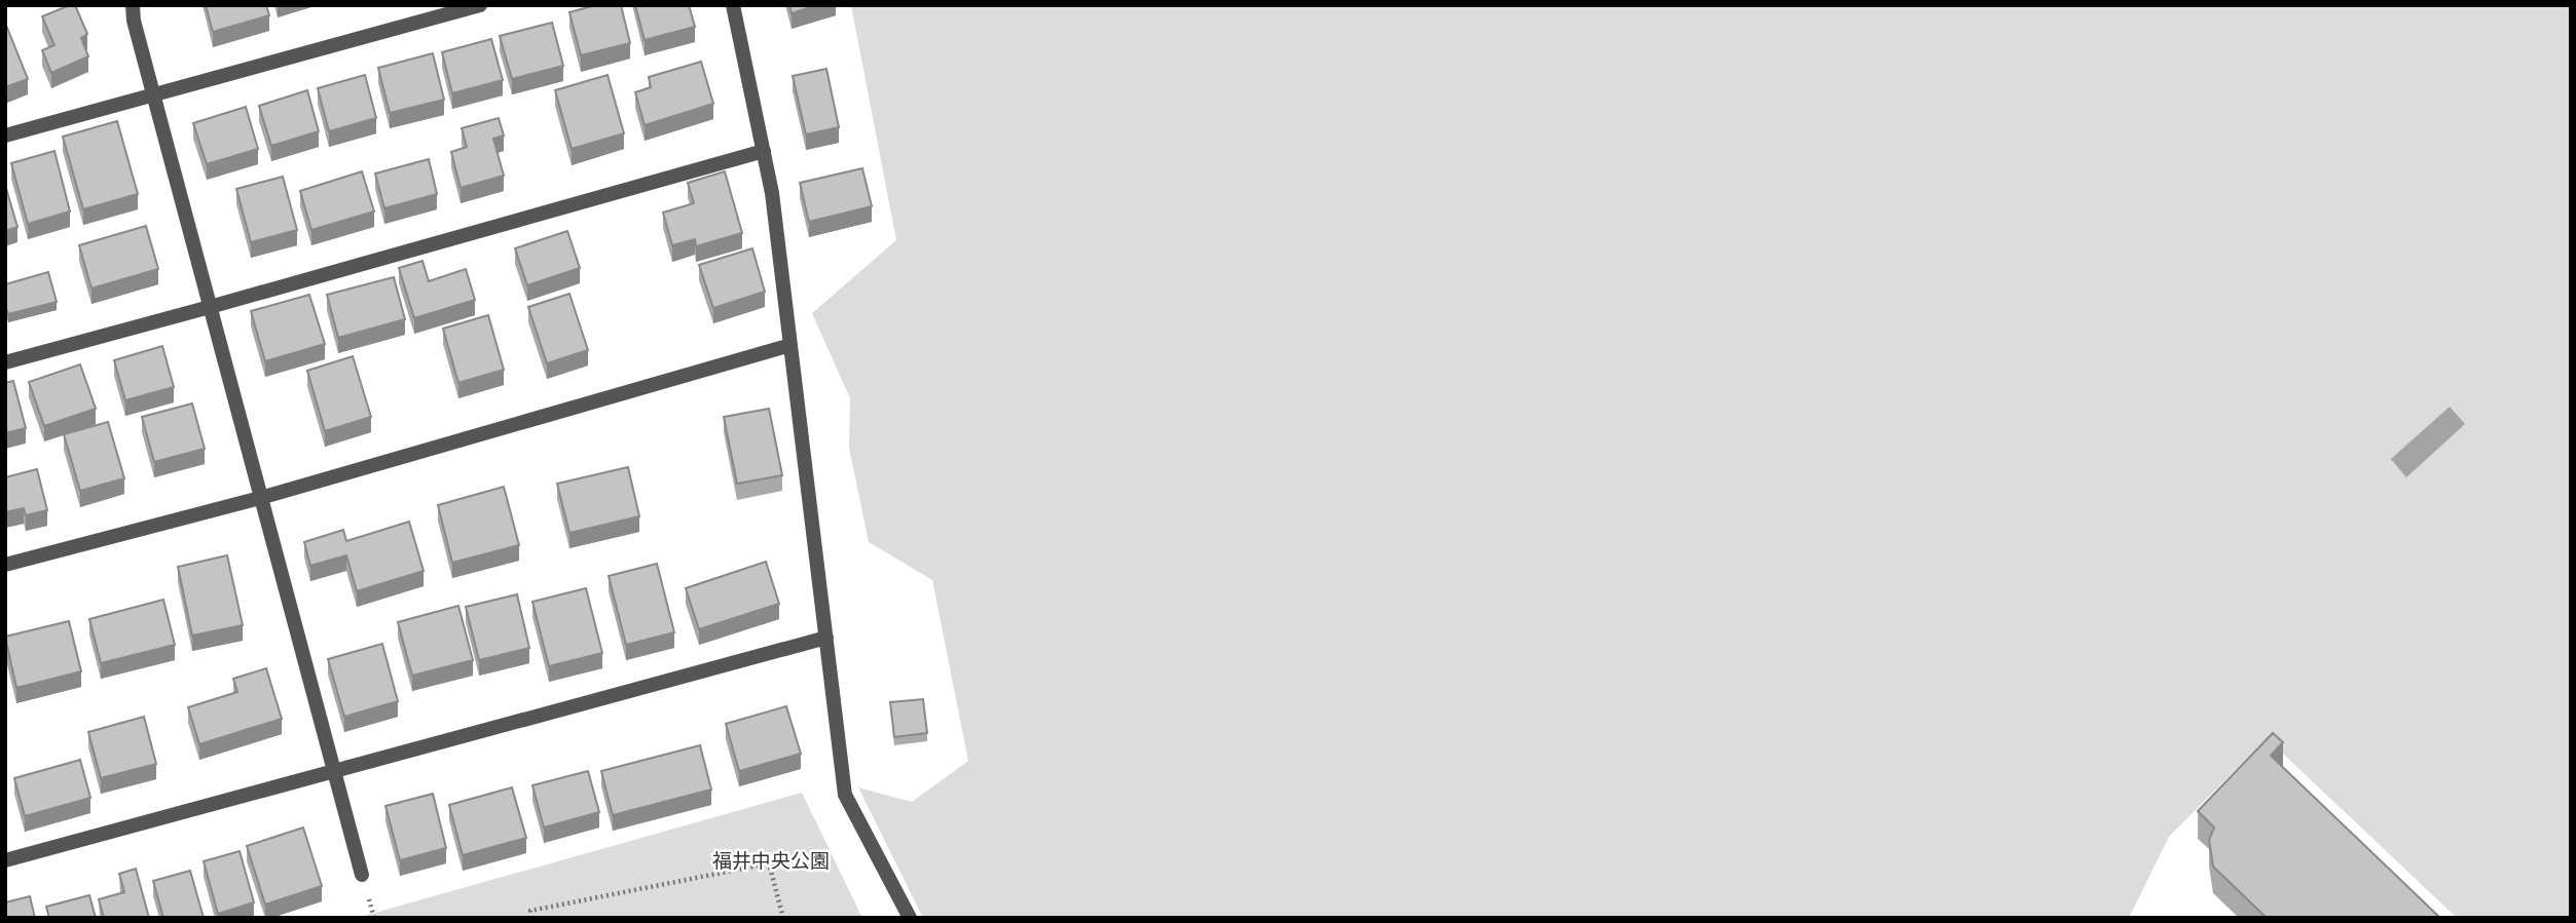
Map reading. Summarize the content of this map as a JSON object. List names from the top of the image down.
{
  "parks": ["福井中央公園"]
}
